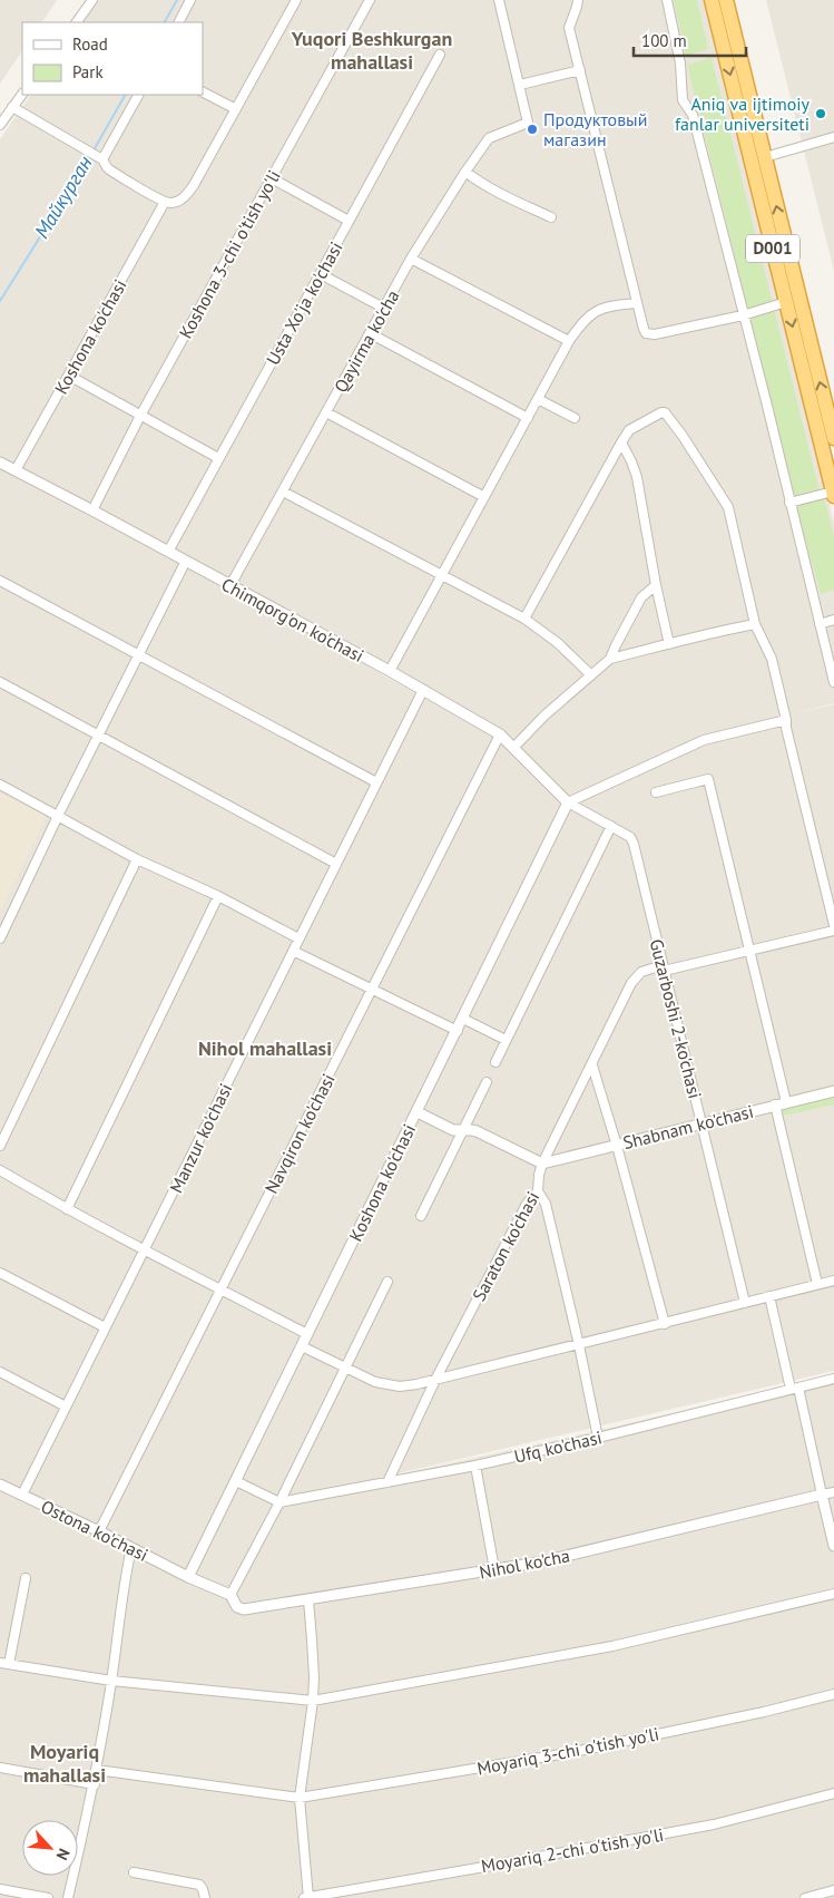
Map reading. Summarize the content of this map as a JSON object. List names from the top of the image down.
{
  "streets": {
    "highway": ["D001"],
    "street": [
      "Koshona 3-chi o'tish yo'li",
      "Usta Xo'ja ko'chasi",
      "Koshona ko'chasi",
      "Qayirma ko'cha",
      "Chimqorg'on ko'chasi",
      "Guzarboshi 2-ko'chasi",
      "Shabnam ko'chasi",
      "Navqiron ko'chasi",
      "Manzur ko'chasi",
      "Saraton ko'chasi",
      "Ufq ko'chasi",
      "Ostona ko'chasi",
      "Nihol ko'cha",
      "Moyariq 3-chi o'tish yo'li",
      "Moyariq 2-chi o'tish yo'li"
    ]
  },
  "crossings": [
    ["Koshona 3-chi o'tish yo'li", "Chimqorg'on ko'chasi"],
    ["Usta Xo'ja ko'chasi", "Chimqorg'on ko'chasi"],
    ["Koshona ko'chasi", "Chimqorg'on ko'chasi"],
    ["Koshona ko'chasi", "Guzarboshi 2-ko'chasi"],
    ["Koshona ko'chasi", "Ostona ko'chasi"],
    ["Qayirma ko'cha", "Chimqorg'on ko'chasi"],
    ["Chimqorg'on ko'chasi", "Guzarboshi 2-ko'chasi"],
    ["Chimqorg'on ko'chasi", "Navqiron ko'chasi"],
    ["Chimqorg'on ko'chasi", "Manzur ko'chasi"],
    ["Guzarboshi 2-ko'chasi", "Shabnam ko'chasi"],
    ["Guzarboshi 2-ko'chasi", "Saraton ko'chasi"],
    ["Shabnam ko'chasi", "Saraton ko'chasi"],
    ["Navqiron ko'chasi", "Ostona ko'chasi"],
    ["Manzur ko'chasi", "Ostona ko'chasi"],
    ["Saraton ko'chasi", "Ufq ko'chasi"],
    ["Ostona ko'chasi", "Nihol ko'cha"]
  ],
  "districts": ["Yuqori Beshkurgan mahallasi", "Nihol mahallasi", "Moyariq mahallasi"],
  "water": ["Майкурган"],
  "places": ["Aniq va ijtimoiy fanlar universiteti", "Продуктовый магазин"],
  "legend": ["Road", "Park"],
  "scale_bar": "100 m",
  "north": "bottom right"
}
